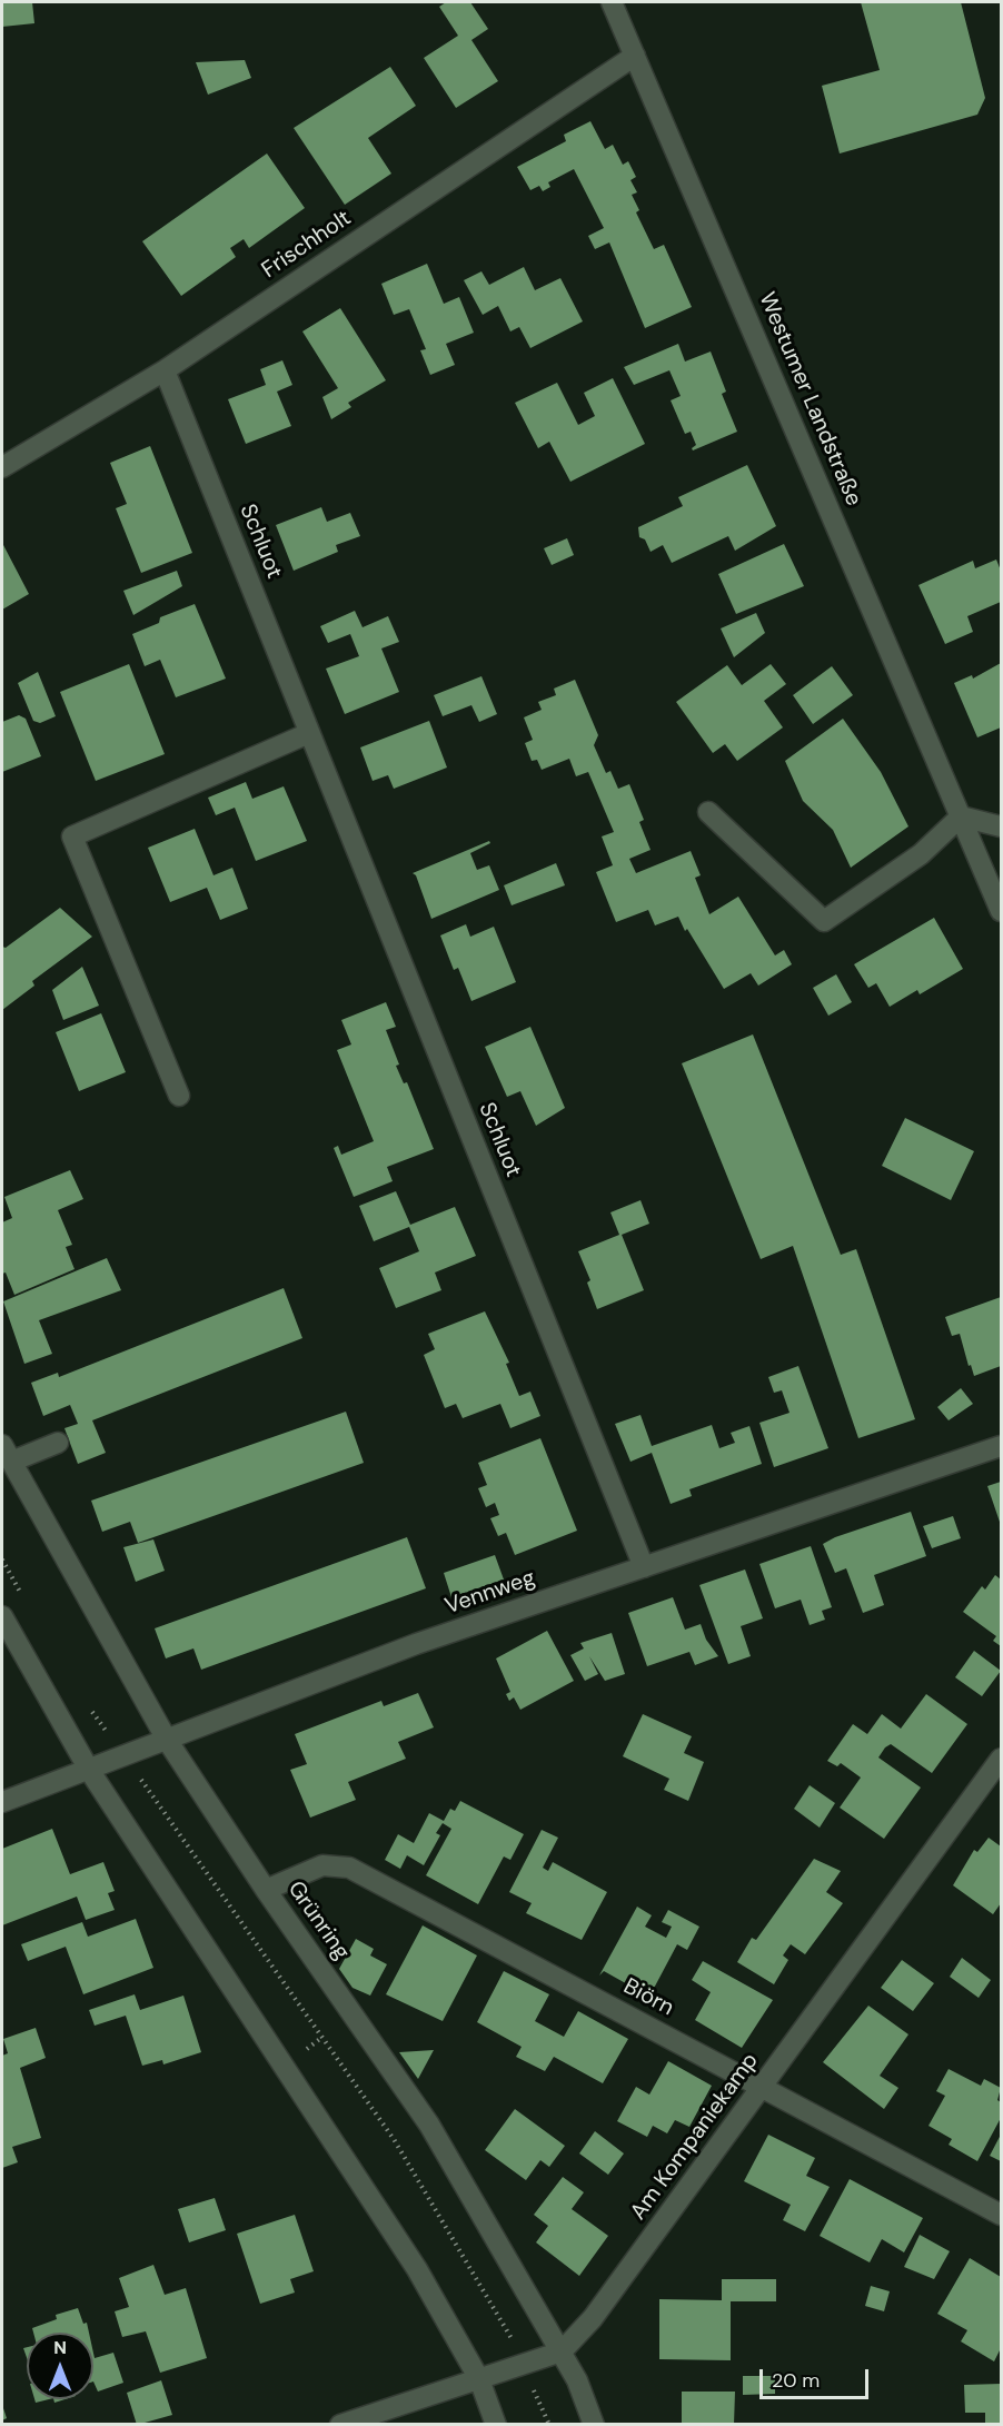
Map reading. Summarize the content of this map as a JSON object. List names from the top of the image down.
{
  "streets": {
    "street": [
      "Frischholt",
      "Westumer Landstraße",
      "Schluot",
      "Vennweg",
      "Grünring",
      "Biörn",
      "Am Kompaniekamp"
    ]
  },
  "crossings": [
    ["Frischholt", "Westumer Landstraße"],
    ["Frischholt", "Schluot"],
    ["Schluot", "Vennweg"],
    ["Vennweg", "Grünring"],
    ["Grünring", "Biörn"],
    ["Grünring", "Am Kompaniekamp"],
    ["Biörn", "Am Kompaniekamp"]
  ],
  "scale_bar": "20 m",
  "north": "top"
}
